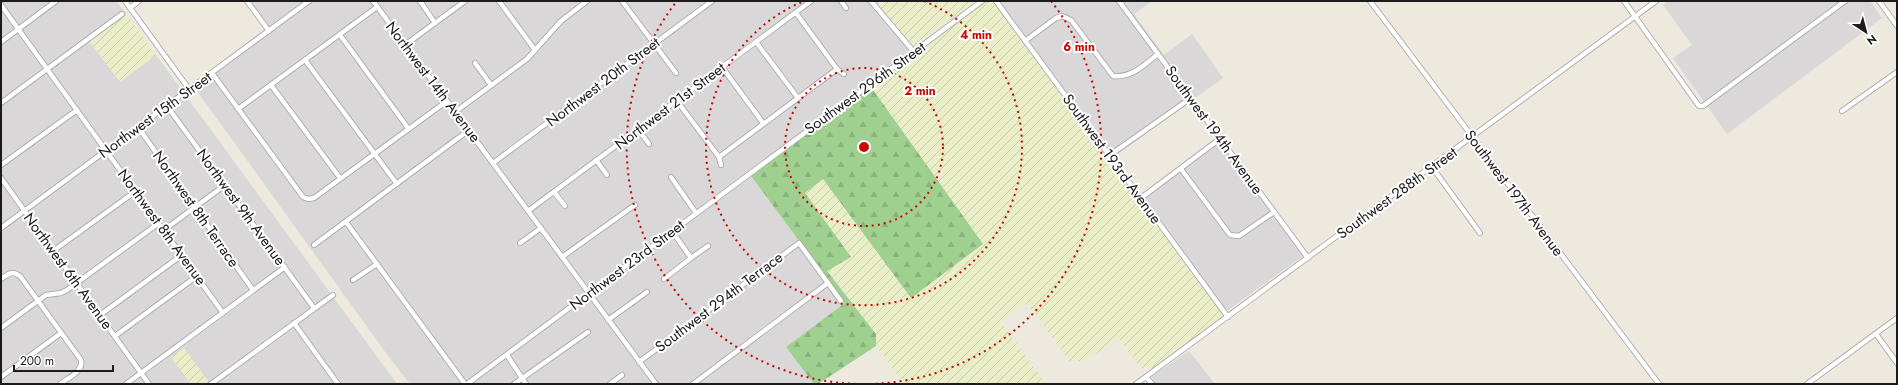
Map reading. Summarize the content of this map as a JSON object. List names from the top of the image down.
{
  "streets": {
    "street": [
      "Northwest 14th Avenue",
      "Northwest 20th Street",
      "Southwest 296th Street",
      "Northwest 21st Street",
      "Northwest 15th Street",
      "Southwest 194th Avenue",
      "Southwest 193rd Avenue",
      "Southwest 288th Street",
      "Southwest 197th Avenue",
      "Northwest 9th Avenue",
      "Northwest 8th Terrace",
      "Northwest 8th Avenue",
      "Northwest 23rd Street",
      "Northwest 6th Avenue",
      "Southwest 294th Terrace"
    ]
  },
  "crossings": [
    ["Northwest 14th Avenue", "Northwest 20th Street"],
    ["Northwest 14th Avenue", "Northwest 21st Street"],
    ["Northwest 14th Avenue", "Northwest 23rd Street"],
    ["Northwest 14th Avenue", "Southwest 294th Terrace"],
    ["Southwest 296th Street", "Northwest 23rd Street"],
    ["Northwest 15th Street", "Northwest 9th Avenue"],
    ["Northwest 15th Street", "Northwest 8th Terrace"],
    ["Northwest 15th Street", "Northwest 8th Avenue"],
    ["Northwest 15th Street", "Northwest 6th Avenue"],
    ["Southwest 194th Avenue", "Southwest 288th Street"],
    ["Southwest 193rd Avenue", "Southwest 288th Street"],
    ["Southwest 288th Street", "Southwest 197th Avenue"]
  ],
  "scale_bar": "200 m",
  "north": "bottom right",
  "rings": ["4 min", "6 min", "2 min"]
}
